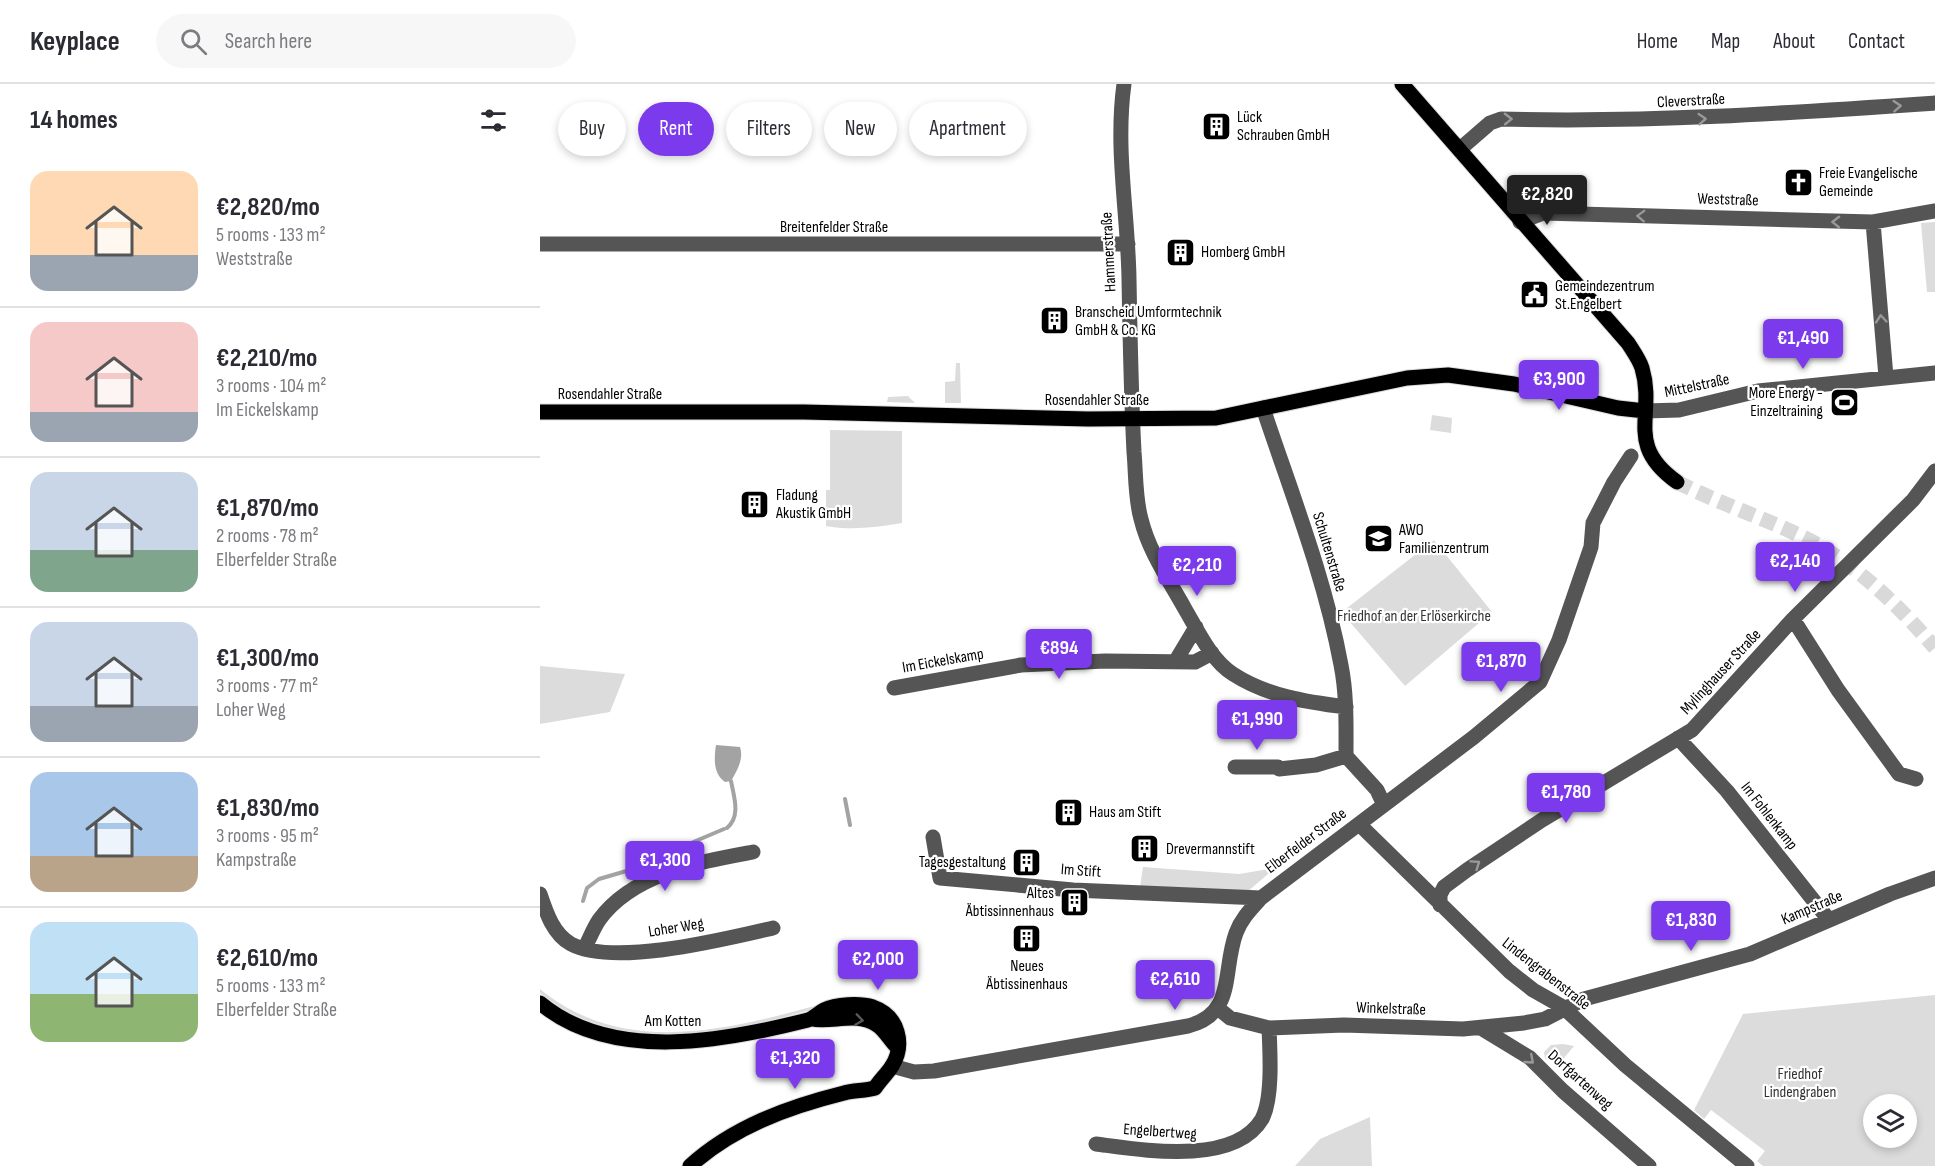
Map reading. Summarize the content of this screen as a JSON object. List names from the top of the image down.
{
  "streets": {
    "main road": ["Rosendahler Straße", "Am Kotten"],
    "street": [
      "Cleverstraße",
      "Weststraße",
      "Breitenfelder Straße",
      "Hammerstraße",
      "Mittelstraße",
      "Schultenstraße",
      "Im Eickelskamp",
      "Mylinghauser Straße",
      "Im Fohlenkamp",
      "Elberfelder Straße",
      "Im Stift",
      "Kampstraße",
      "Loher Weg",
      "Lindengrabenstraße",
      "Winkelstraße",
      "Dorfgartenweg",
      "Engelbertweg"
    ]
  },
  "crossings": [
    ["Breitenfelder Straße", "Hammerstraße"],
    ["Hammerstraße", "Rosendahler Straße"],
    ["Mittelstraße", "Rosendahler Straße"],
    ["Rosendahler Straße", "Schultenstraße"],
    ["Mylinghauser Straße", "Im Fohlenkamp"],
    ["Mylinghauser Straße", "Lindengrabenstraße"],
    ["Im Fohlenkamp", "Kampstraße"],
    ["Elberfelder Straße", "Im Stift"],
    ["Elberfelder Straße", "Lindengrabenstraße"],
    ["Elberfelder Straße", "Winkelstraße"],
    ["Kampstraße", "Lindengrabenstraße"],
    ["Kampstraße", "Winkelstraße"],
    ["Lindengrabenstraße", "Winkelstraße"],
    ["Winkelstraße", "Dorfgartenweg"],
    ["Winkelstraße", "Engelbertweg"]
  ],
  "one_way": [
    "Cleverstraße",
    "Weststraße",
    "Mylinghauser Straße",
    "Dorfgartenweg"
  ],
  "parks": ["Friedhof an der Erlöserkirche", "Friedhof Lindengraben"],
  "places": {
    "building": [
      "Lück Schrauben GmbH",
      "Homberg GmbH",
      "Branscheid Umformtechnik GmbH & Co. KG",
      "Fladung Akustik GmbH",
      "Haus am Stift",
      "Drevermannstift",
      "Tagesgestaltung",
      "Altes Äbtissinnenhaus",
      "Neues Äbtissinenhaus"
    ],
    "church": ["Freie Evangelische Gemeinde"],
    "public building": ["Gemeindezentrum St.Engelbert"],
    "sports": ["More Energy - Einzeltraining"],
    "school or university": ["AWO Familienzentrum"]
  },
  "page": {
    "header": "Keyplace",
    "search": "Search here",
    "nav": [
      "Home",
      "Map",
      "About",
      "Contact"
    ],
    "heading": "14 homes",
    "chip": [
      "Buy",
      "Rent",
      "Filters",
      "New",
      "Apartment"
    ],
    "list": [
      {
        "name": "€2,820/mo",
        "note": "5 rooms · 133 m² · Weststraße"
      },
      {
        "name": "€2,210/mo",
        "note": "3 rooms · 104 m² · Im Eickelskamp"
      },
      {
        "name": "€1,870/mo",
        "note": "2 rooms · 78 m² · Elberfelder Straße"
      },
      {
        "name": "€1,300/mo",
        "note": "3 rooms · 77 m² · Loher Weg"
      },
      {
        "name": "€1,830/mo",
        "note": "3 rooms · 95 m² · Kampstraße"
      },
      {
        "name": "€2,610/mo",
        "note": "5 rooms · 133 m² · Elberfelder Straße"
      }
    ],
    "price": [
      "€2,820",
      "€1,490",
      "€3,900",
      "€2,140",
      "€2,210",
      "€894",
      "€1,870",
      "€1,990",
      "€1,780",
      "€1,300",
      "€1,830",
      "€2,000",
      "€2,610",
      "€1,320"
    ]
  }
}
